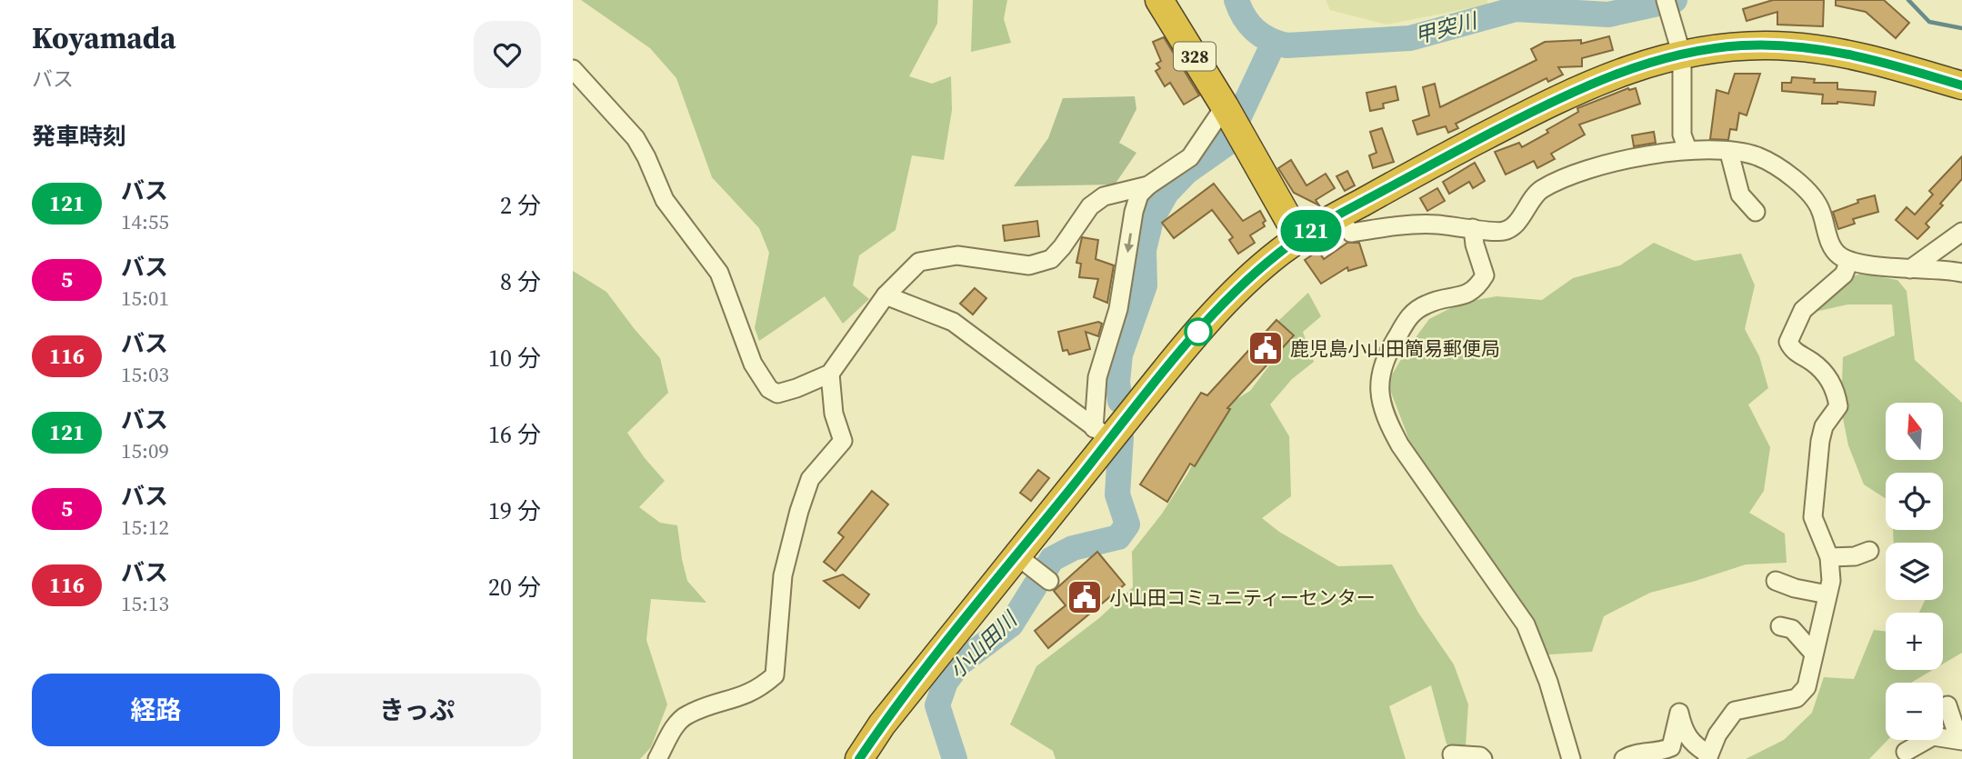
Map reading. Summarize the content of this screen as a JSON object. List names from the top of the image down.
{
  "streets": {
    "highway": ["328"]
  },
  "water": ["甲突川", "小山田川"],
  "places": {
    "public building": ["鹿児島小山田簡易郵便局", "小山田コミュニティーセンター"]
  },
  "lines": ["bus line 121"],
  "north": "top",
  "page": {
    "heading": [
      ["Koyamada", "バス"],
      "発車時刻"
    ],
    "on_map": "121",
    "list": [
      {
        "mark": "121",
        "name": "バス",
        "note": "14:55",
        "value": "2 分"
      },
      {
        "mark": "5",
        "name": "バス",
        "note": "15:01",
        "value": "8 分"
      },
      {
        "mark": "116",
        "name": "バス",
        "note": "15:03",
        "value": "10 分"
      },
      {
        "mark": "121",
        "name": "バス",
        "note": "15:09",
        "value": "16 分"
      },
      {
        "mark": "5",
        "name": "バス",
        "note": "15:12",
        "value": "19 分"
      },
      {
        "mark": "116",
        "name": "バス",
        "note": "15:13",
        "value": "20 分"
      }
    ],
    "map_buttons": ["+", "−"],
    "buttons": ["経路", "きっぷ"]
  }
}
